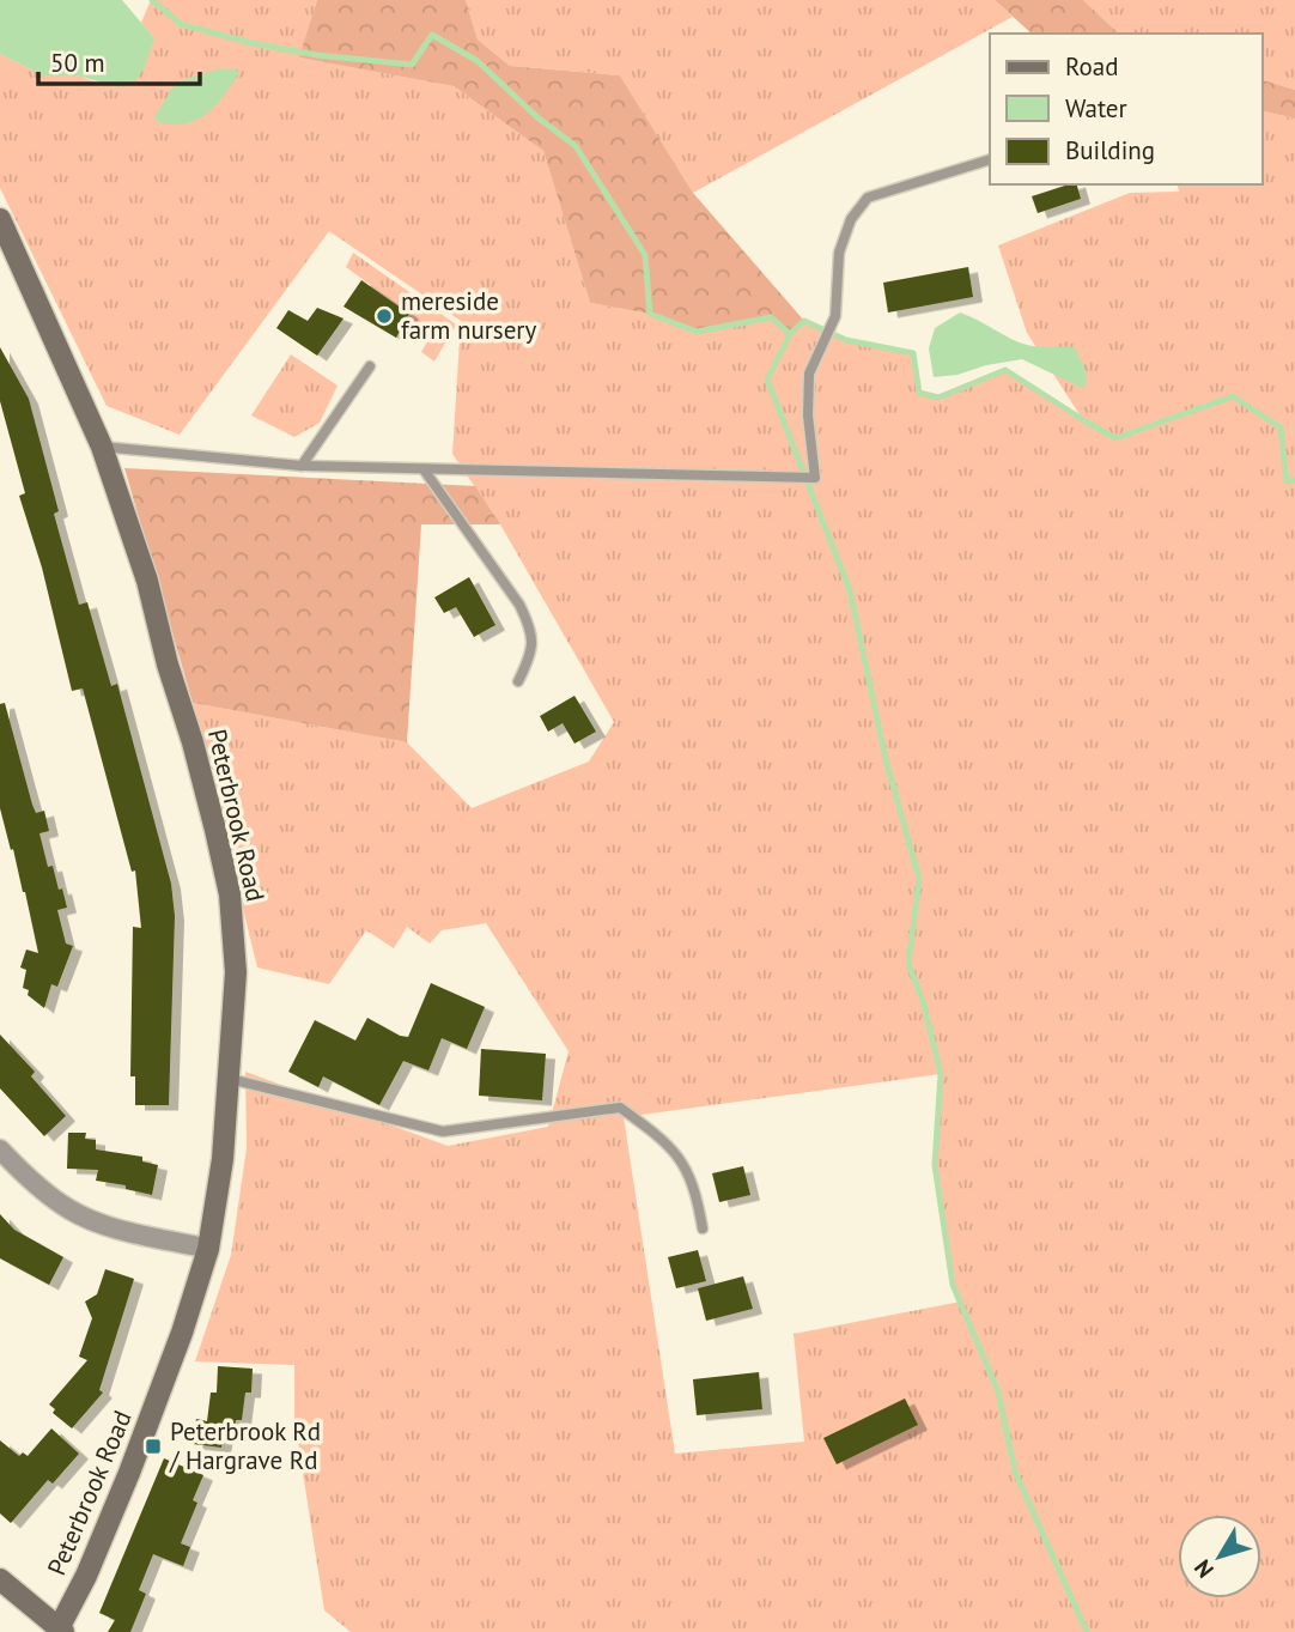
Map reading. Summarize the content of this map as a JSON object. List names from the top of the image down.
{
  "streets": {
    "street": ["Peterbrook Road"]
  },
  "places": {
    "other": ["mereside farm nursery"],
    "transit": ["Peterbrook Rd / Hargrave Rd"]
  },
  "legend": ["Road", "Water", "Building"],
  "scale_bar": "50 m",
  "north": "bottom left"
}
